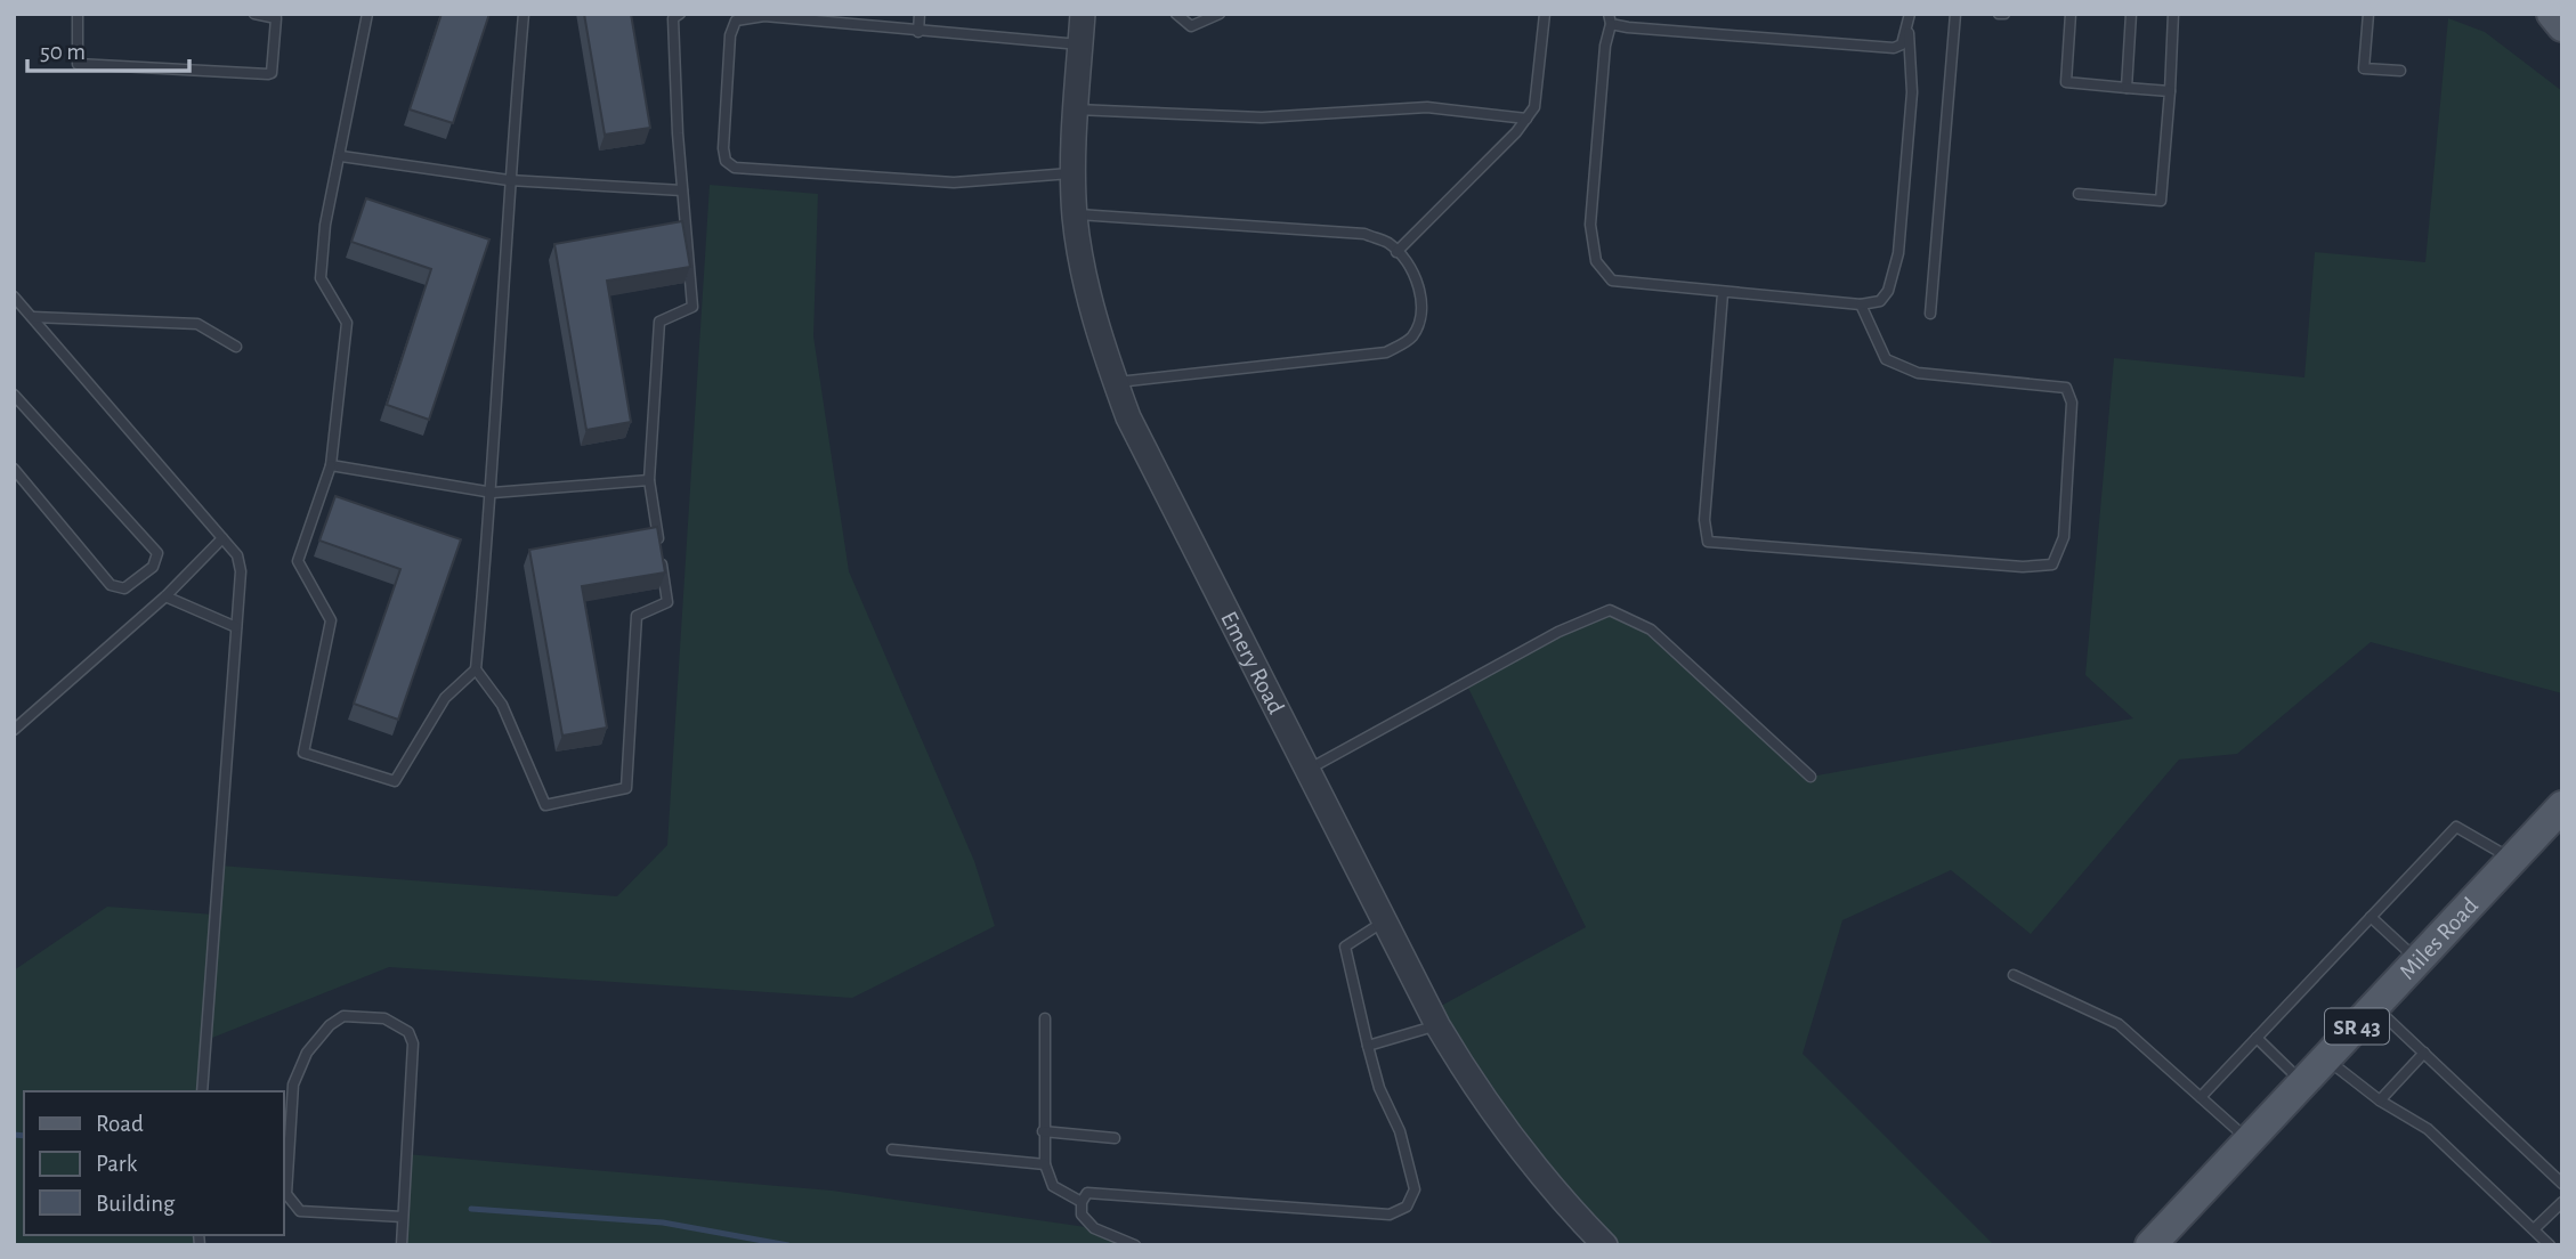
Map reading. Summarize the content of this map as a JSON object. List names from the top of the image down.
{
  "streets": {
    "main road": ["Miles Road", "SR 43"],
    "street": ["Emery Road"]
  },
  "legend": ["Road", "Park", "Building"],
  "scale_bar": "50 m"
}
